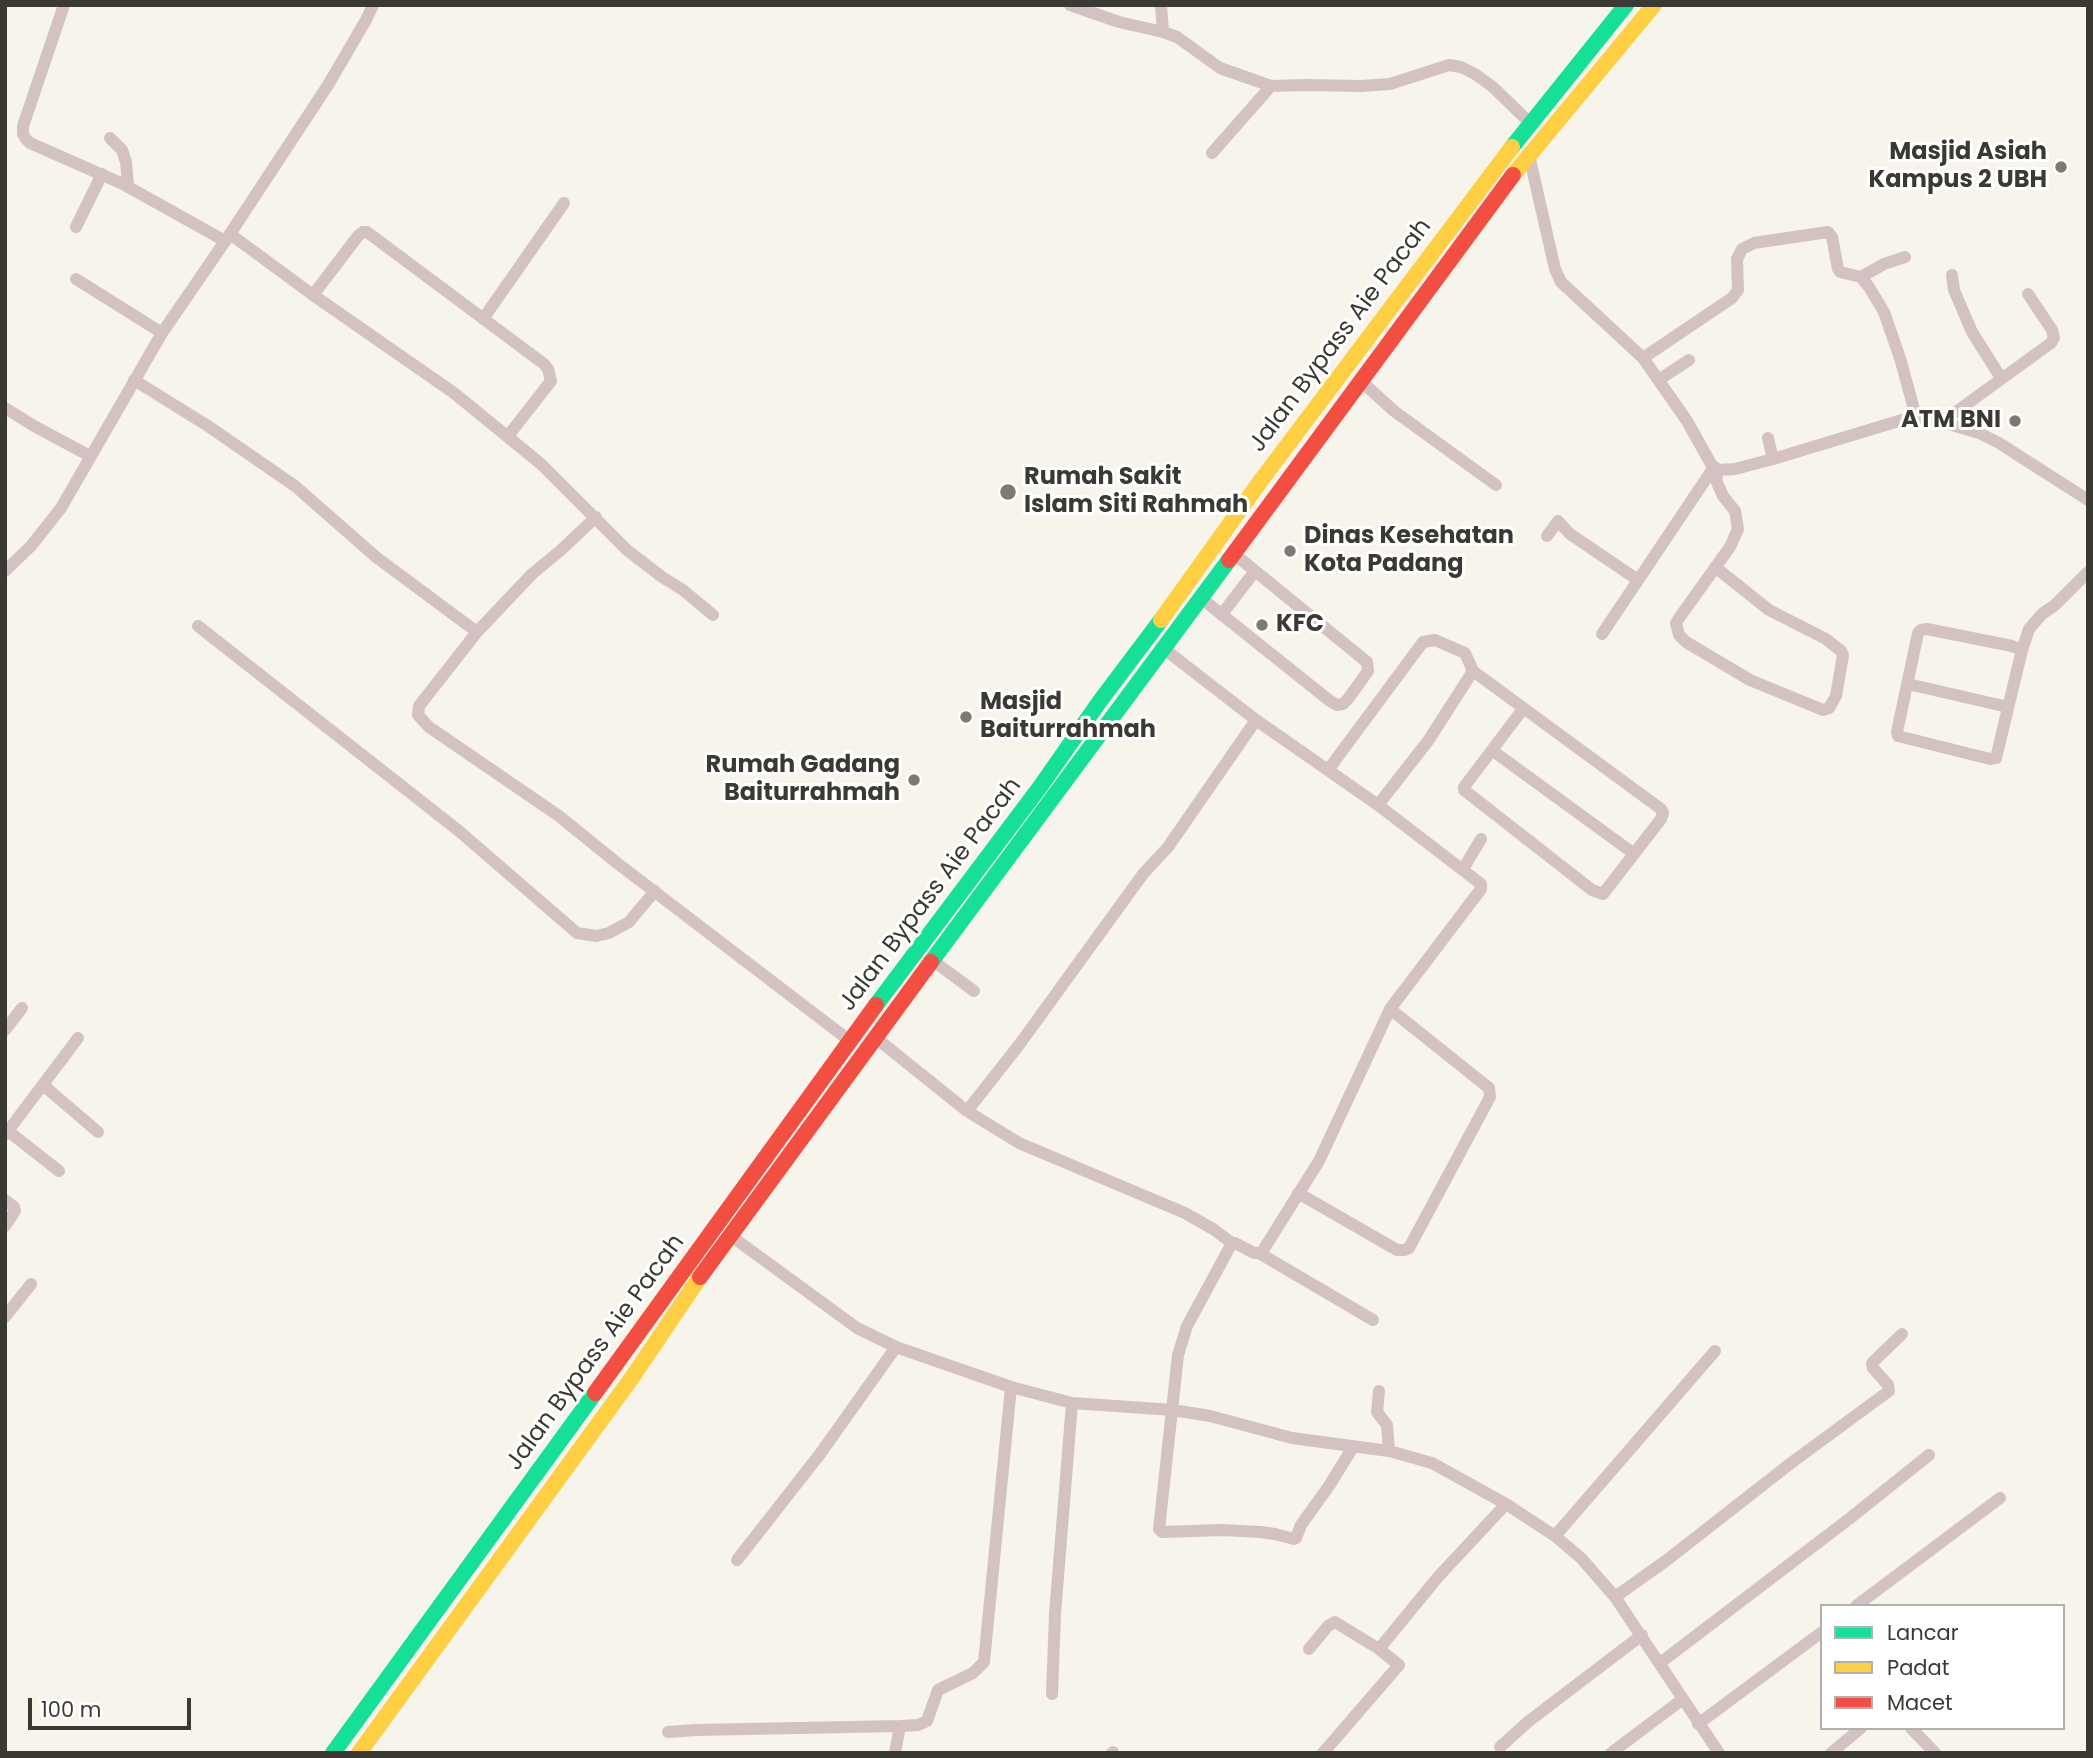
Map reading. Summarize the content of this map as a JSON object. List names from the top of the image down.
{
  "streets": {
    "highway": ["Jalan Bypass Aie Pacah"]
  },
  "places": [
    "Masjid Asiah Kampus 2 UBH",
    "ATM BNI",
    "Rumah Sakit Islam Siti Rahmah",
    "Dinas Kesehatan Kota Padang",
    "KFC",
    "Masjid Baiturrahmah",
    "Rumah Gadang Baiturrahmah"
  ],
  "legend": ["Lancar", "Padat", "Macet"],
  "scale_bar": "100 m"
}
